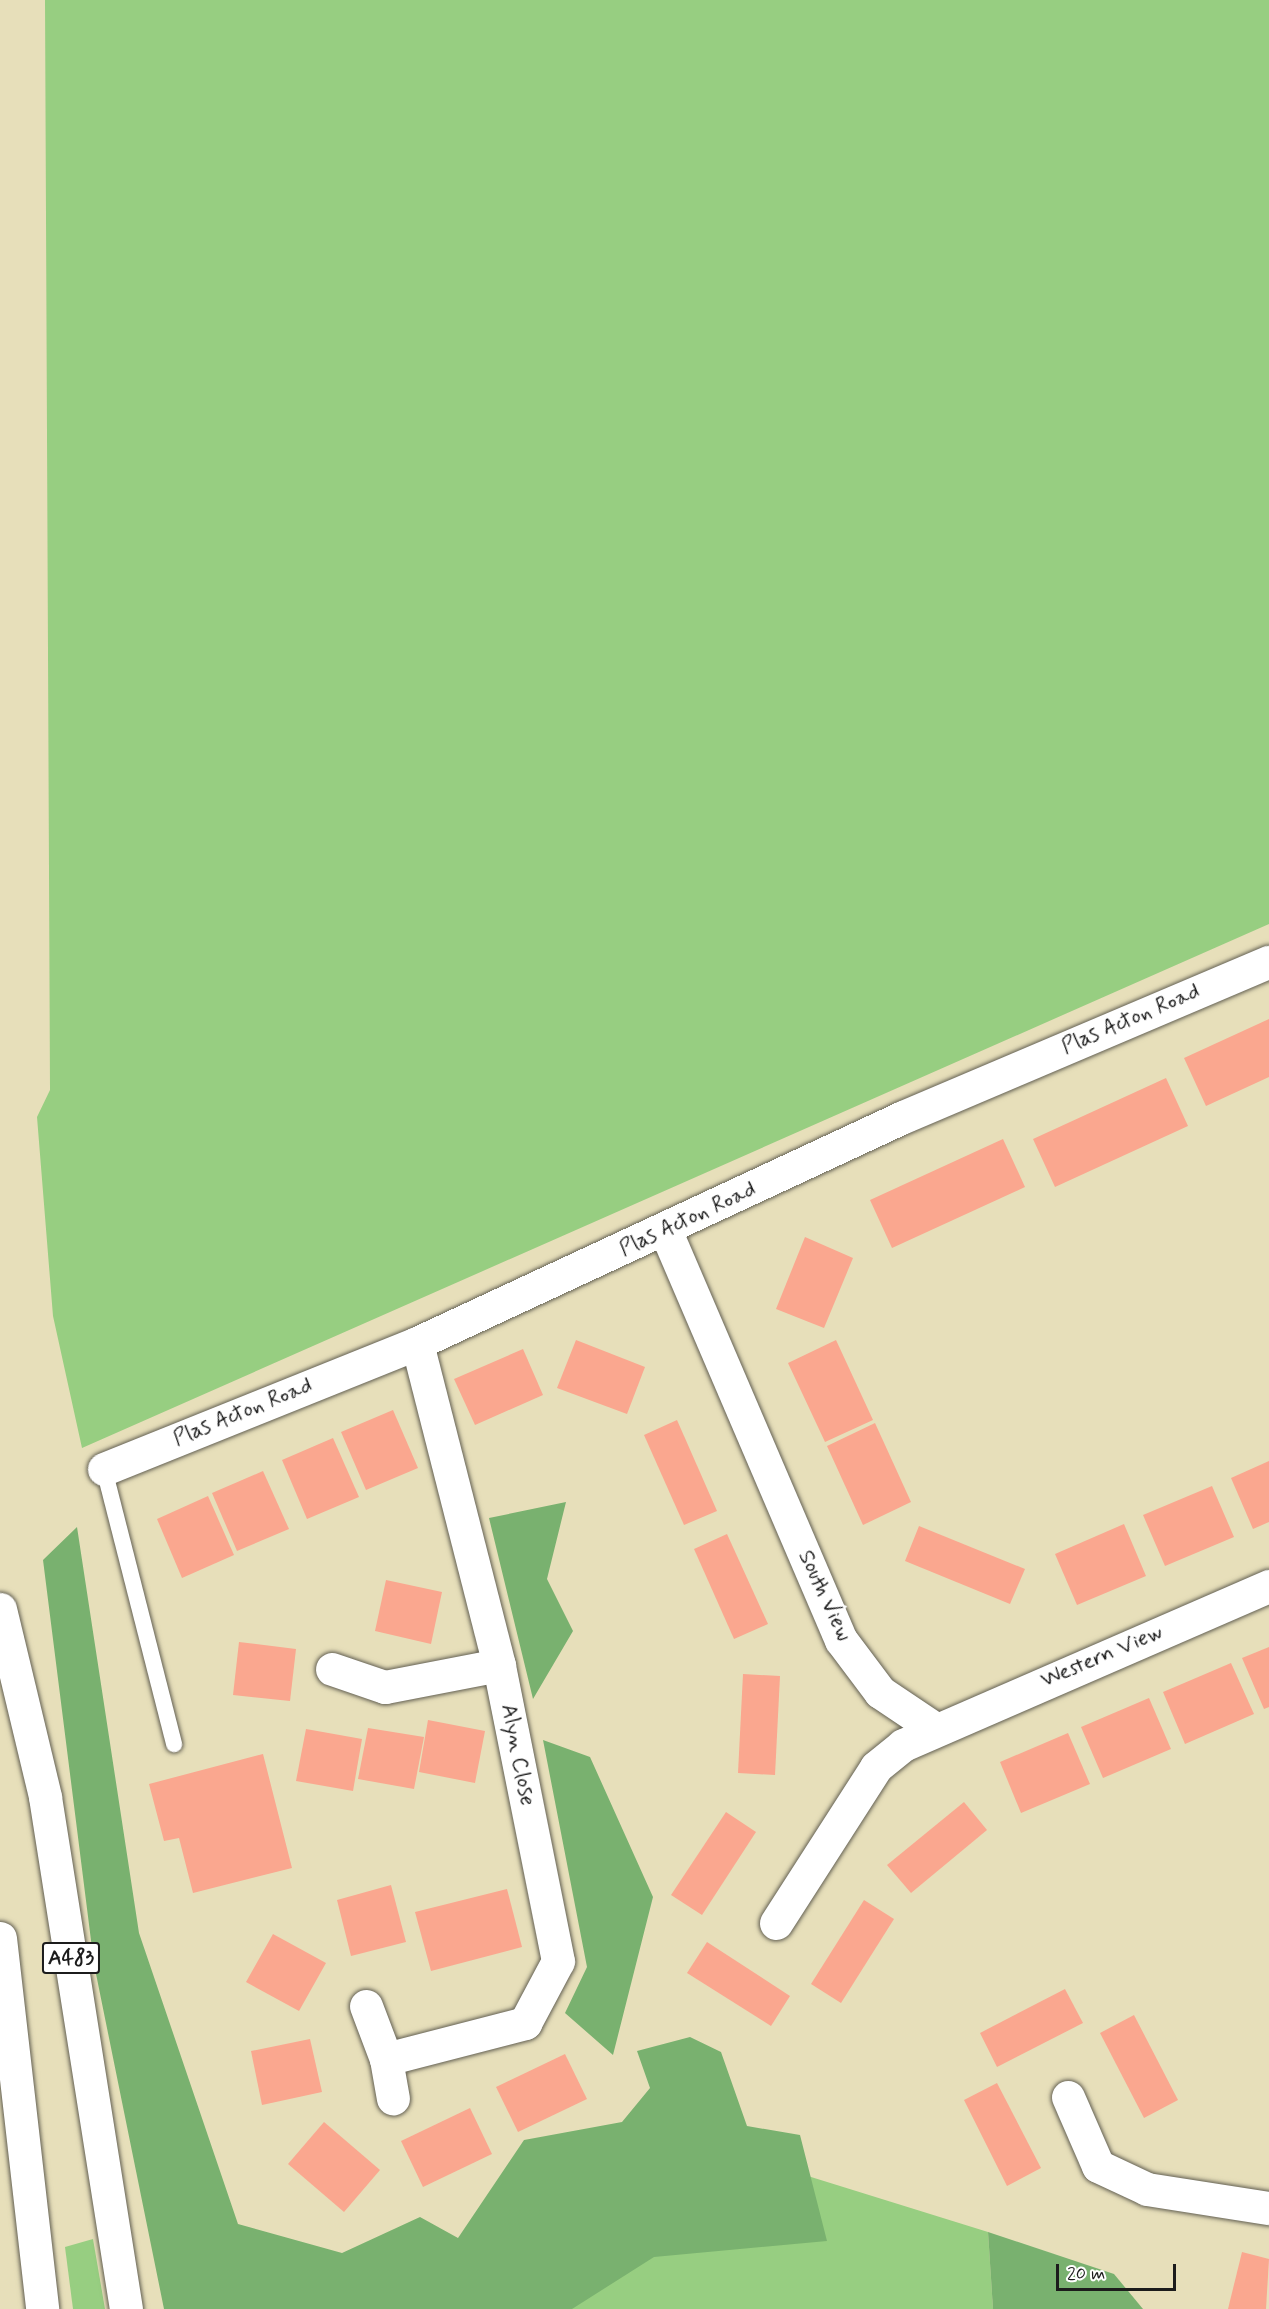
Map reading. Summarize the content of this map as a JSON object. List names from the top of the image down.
{
  "streets": {
    "main road": [
      "Plas Acton Road",
      "South View",
      "Western View",
      "Alyn Close",
      "A483"
    ]
  },
  "crossings": [
    ["Plas Acton Road", "South View"],
    ["Plas Acton Road", "Alyn Close"],
    ["South View", "Western View"]
  ],
  "scale_bar": "20 m"
}
